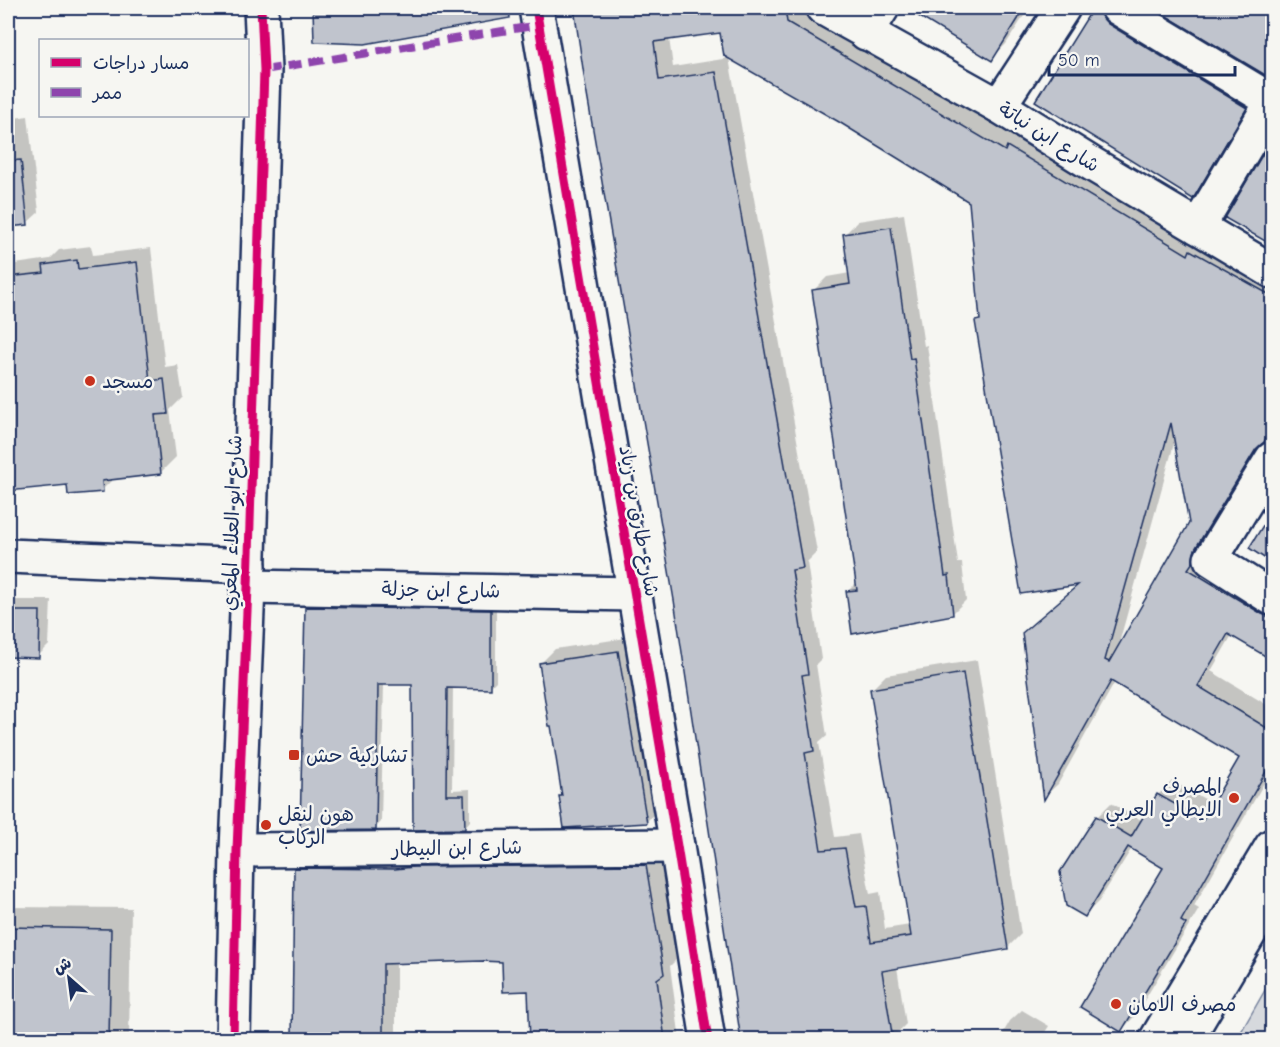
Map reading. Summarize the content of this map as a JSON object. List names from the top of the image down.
{
  "streets": {
    "street": [
      "شارع ابن نباتة",
      "شارع طارق بن زياد",
      "شارع ابو العلاء المعري",
      "شارع ابن جزلة",
      "شارع ابن البيطار"
    ]
  },
  "crossings": [
    ["شارع طارق بن زياد", "شارع ابن جزلة"],
    ["شارع طارق بن زياد", "شارع ابن البيطار"],
    ["شارع ابو العلاء المعري", "شارع ابن جزلة"],
    ["شارع ابو العلاء المعري", "شارع ابن البيطار"]
  ],
  "places": {
    "other": [
      "مسجد",
      "المصرف الايطالي العربي",
      "هون لنقل الركاب",
      "مصرف الامان"
    ],
    "transit": ["تشاركية حش"]
  },
  "legend": ["مسار دراجات", "ممر"],
  "scale_bar": "50 m",
  "north": "top left"
}
